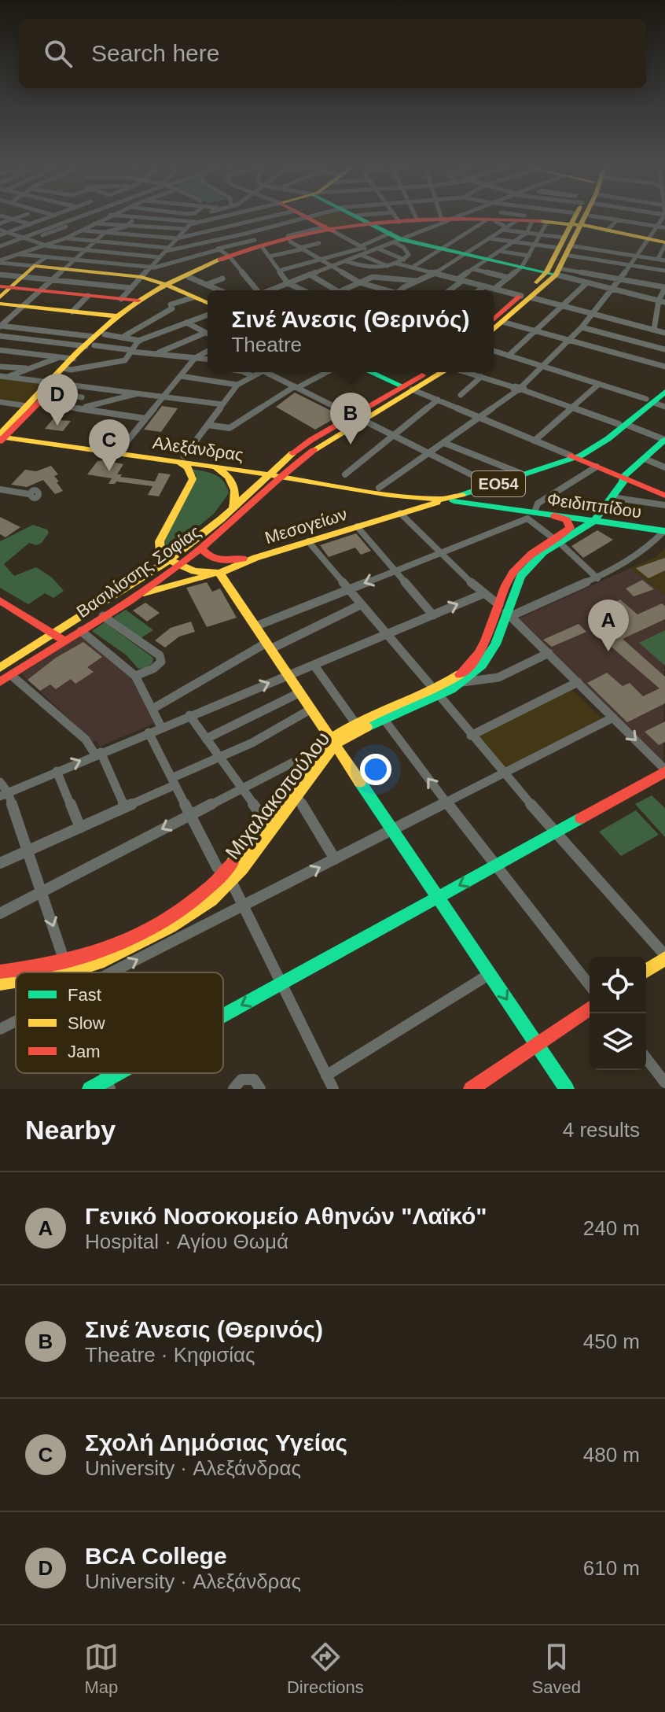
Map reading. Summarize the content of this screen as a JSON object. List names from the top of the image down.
{
  "streets": {
    "main road": [
      "Αλεξάνδρας",
      "ΕΟ54",
      "Φειδιππίδου",
      "Μεσογείων",
      "Βασιλίσσης Σοφίας",
      "Μιχαλακοπούλου"
    ]
  },
  "crossings": [
    ["Αλεξάνδρας", "Βασιλίσσης Σοφίας"],
    ["ΕΟ54", "Φειδιππίδου"],
    ["ΕΟ54", "Μεσογείων"],
    ["ΕΟ54", "Βασιλίσσης Σοφίας"],
    ["Φειδιππίδου", "Μεσογείων"],
    ["Φειδιππίδου", "Μιχαλακοπούλου"],
    ["Μεσογείων", "Βασιλίσσης Σοφίας"]
  ],
  "legend": ["Fast", "Slow", "Jam"],
  "page": {
    "search": "Search here",
    "popup": ["Σινέ Άνεσις (Θερινός)", "Theatre"],
    "pins": [
      "D",
      "B",
      "C",
      "A"
    ],
    "heading": ["Nearby", "4 results"],
    "list": [
      {
        "mark": "A",
        "name": "Γενικό Νοσοκομείο Αθηνών \"Λαϊκό\"",
        "note": "Hospital · Αγίου Θωμά",
        "value": "240 m"
      },
      {
        "mark": "B",
        "name": "Σινέ Άνεσις (Θερινός)",
        "note": "Theatre · Κηφισίας",
        "value": "450 m"
      },
      {
        "mark": "C",
        "name": "Σχολή Δημόσιας Υγείας",
        "note": "University · Αλεξάνδρας",
        "value": "480 m"
      },
      {
        "mark": "D",
        "name": "BCA College",
        "note": "University · Αλεξάνδρας",
        "value": "610 m"
      }
    ],
    "nav": ["Map", "Directions", "Saved"]
  }
}
